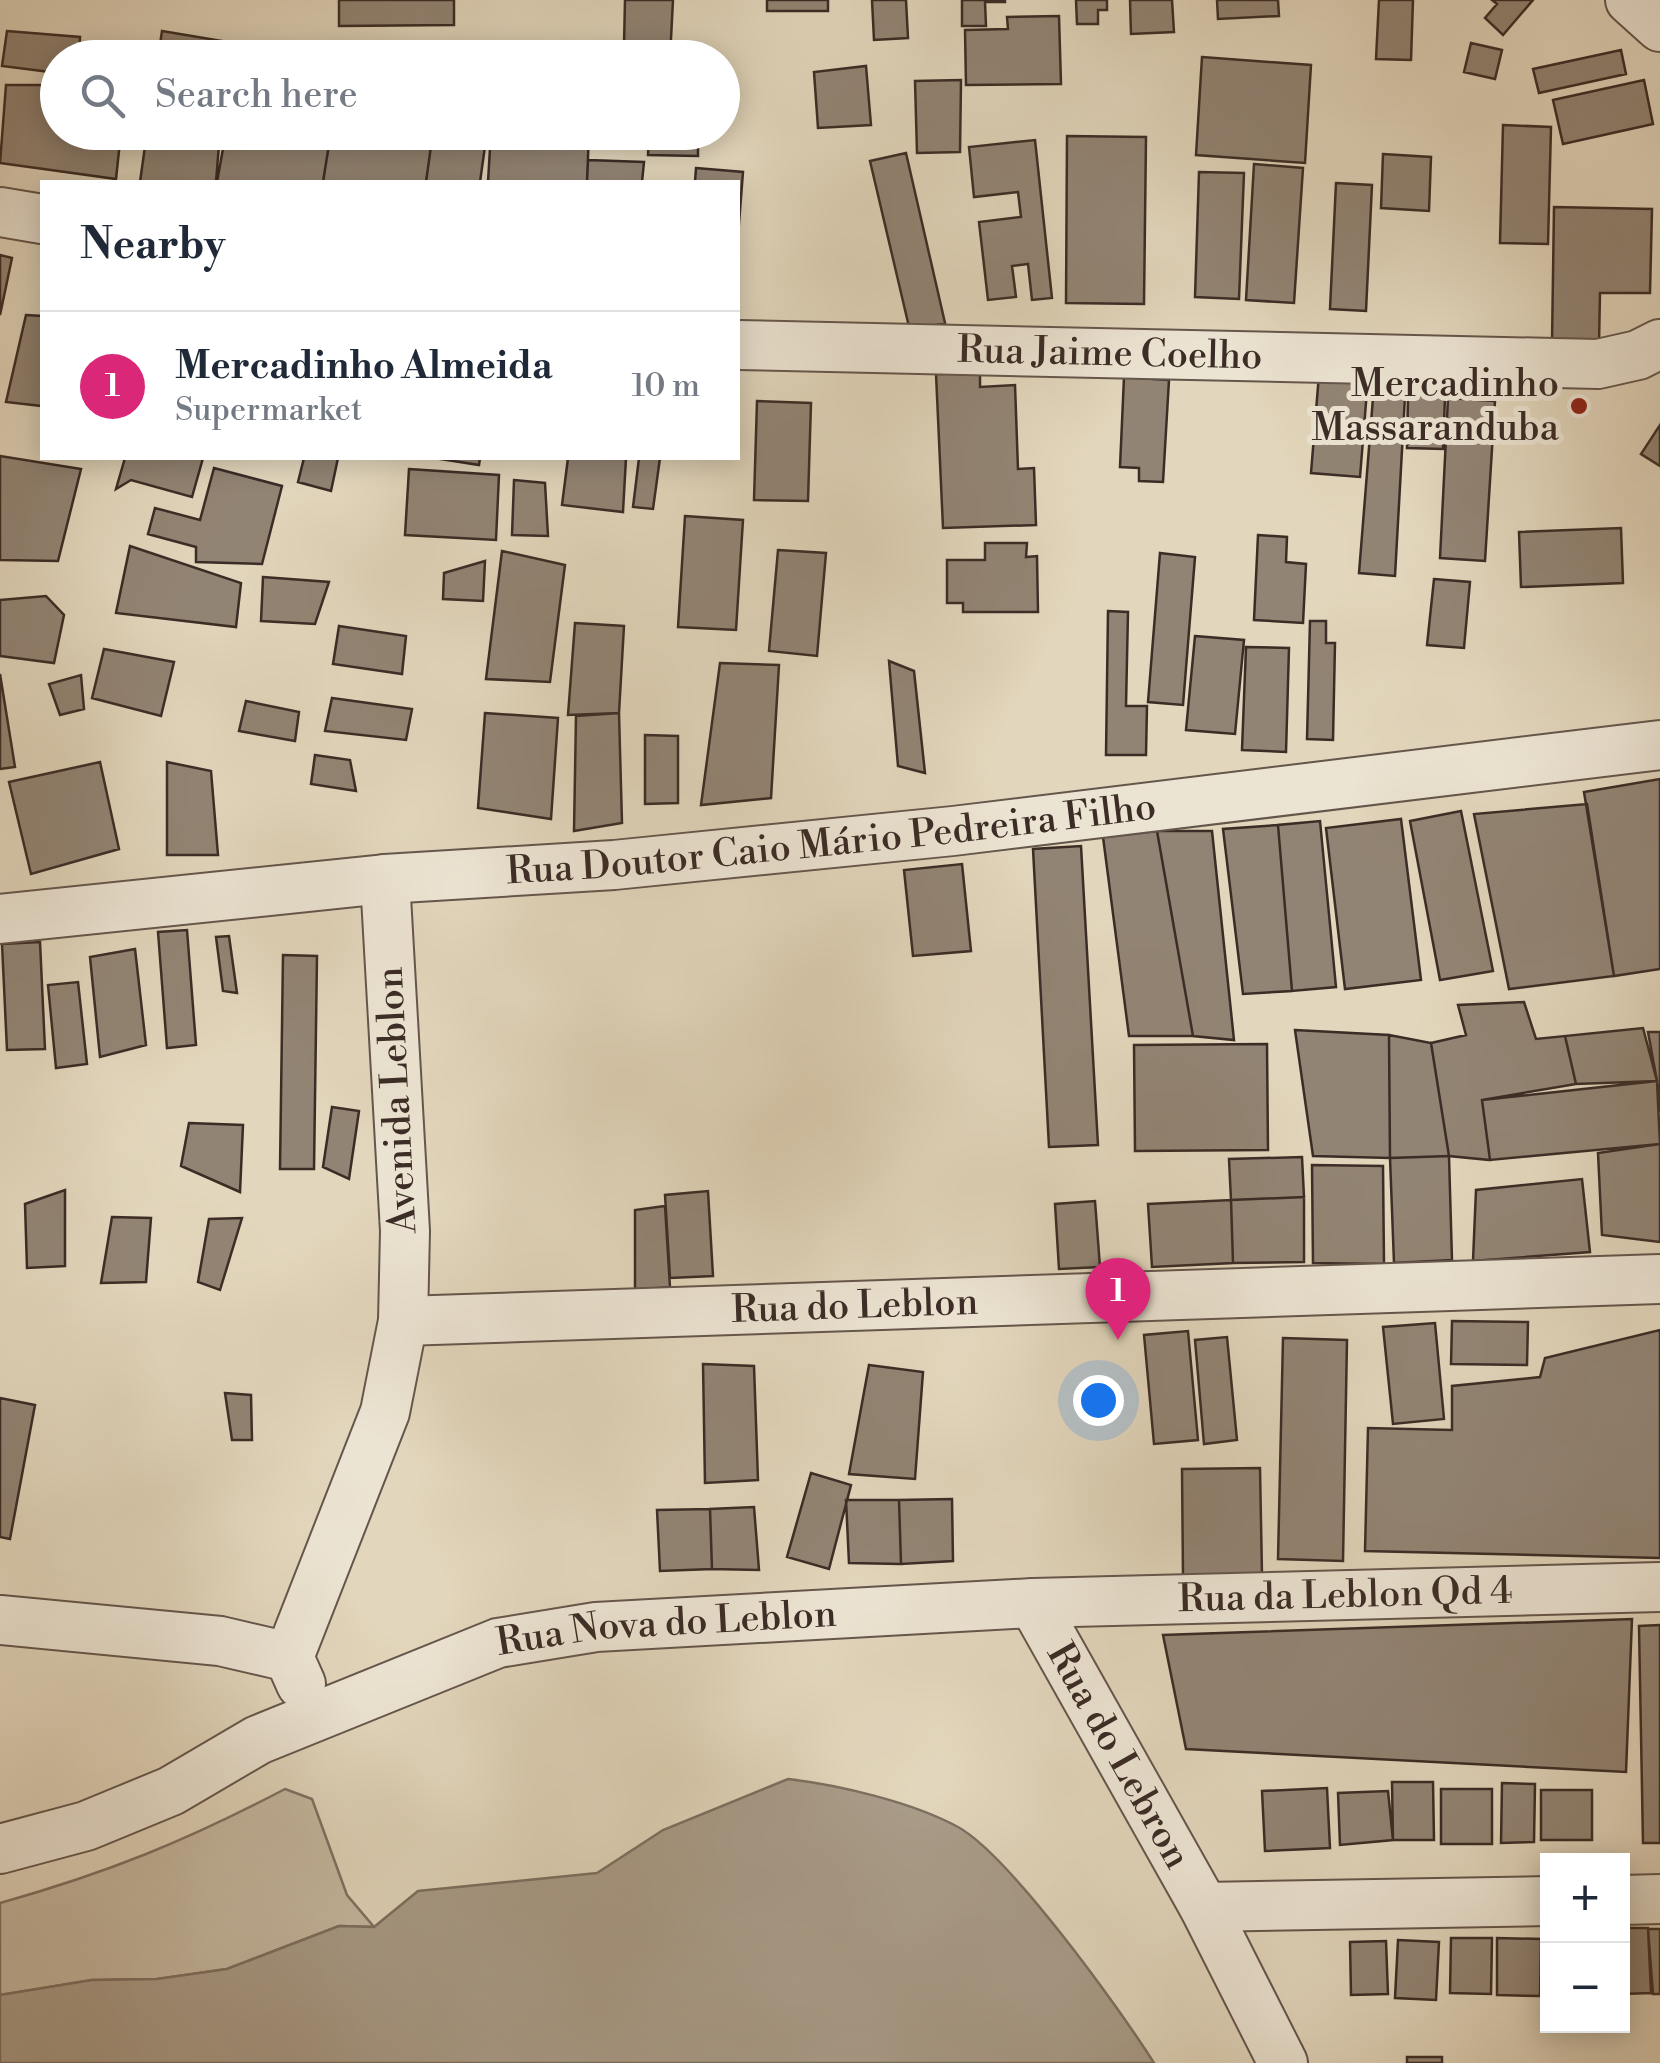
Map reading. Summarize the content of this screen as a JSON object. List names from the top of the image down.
{
  "streets": {
    "street": [
      "Rua Jaime Coelho",
      "Rua Doutor Caio Mário Pedreira Filho",
      "Avenida Leblon",
      "Rua do Leblon",
      "Rua da Leblon Qd 4",
      "Rua Nova do Leblon",
      "Rua do Lebron"
    ]
  },
  "crossings": [
    ["Rua Doutor Caio Mário Pedreira Filho", "Avenida Leblon"],
    ["Avenida Leblon", "Rua do Leblon"],
    ["Rua da Leblon Qd 4", "Rua Nova do Leblon"],
    ["Rua da Leblon Qd 4", "Rua do Lebron"],
    ["Rua Nova do Leblon", "Rua do Lebron"]
  ],
  "places": ["Mercadinho Massaranduba"],
  "page": {
    "search": "Search here",
    "heading": "Nearby",
    "list": [
      {
        "mark": "1",
        "name": "Mercadinho Almeida",
        "note": "Supermarket",
        "value": "10 m"
      }
    ],
    "pins": "1",
    "map_buttons": ["+", "−"]
  }
}
